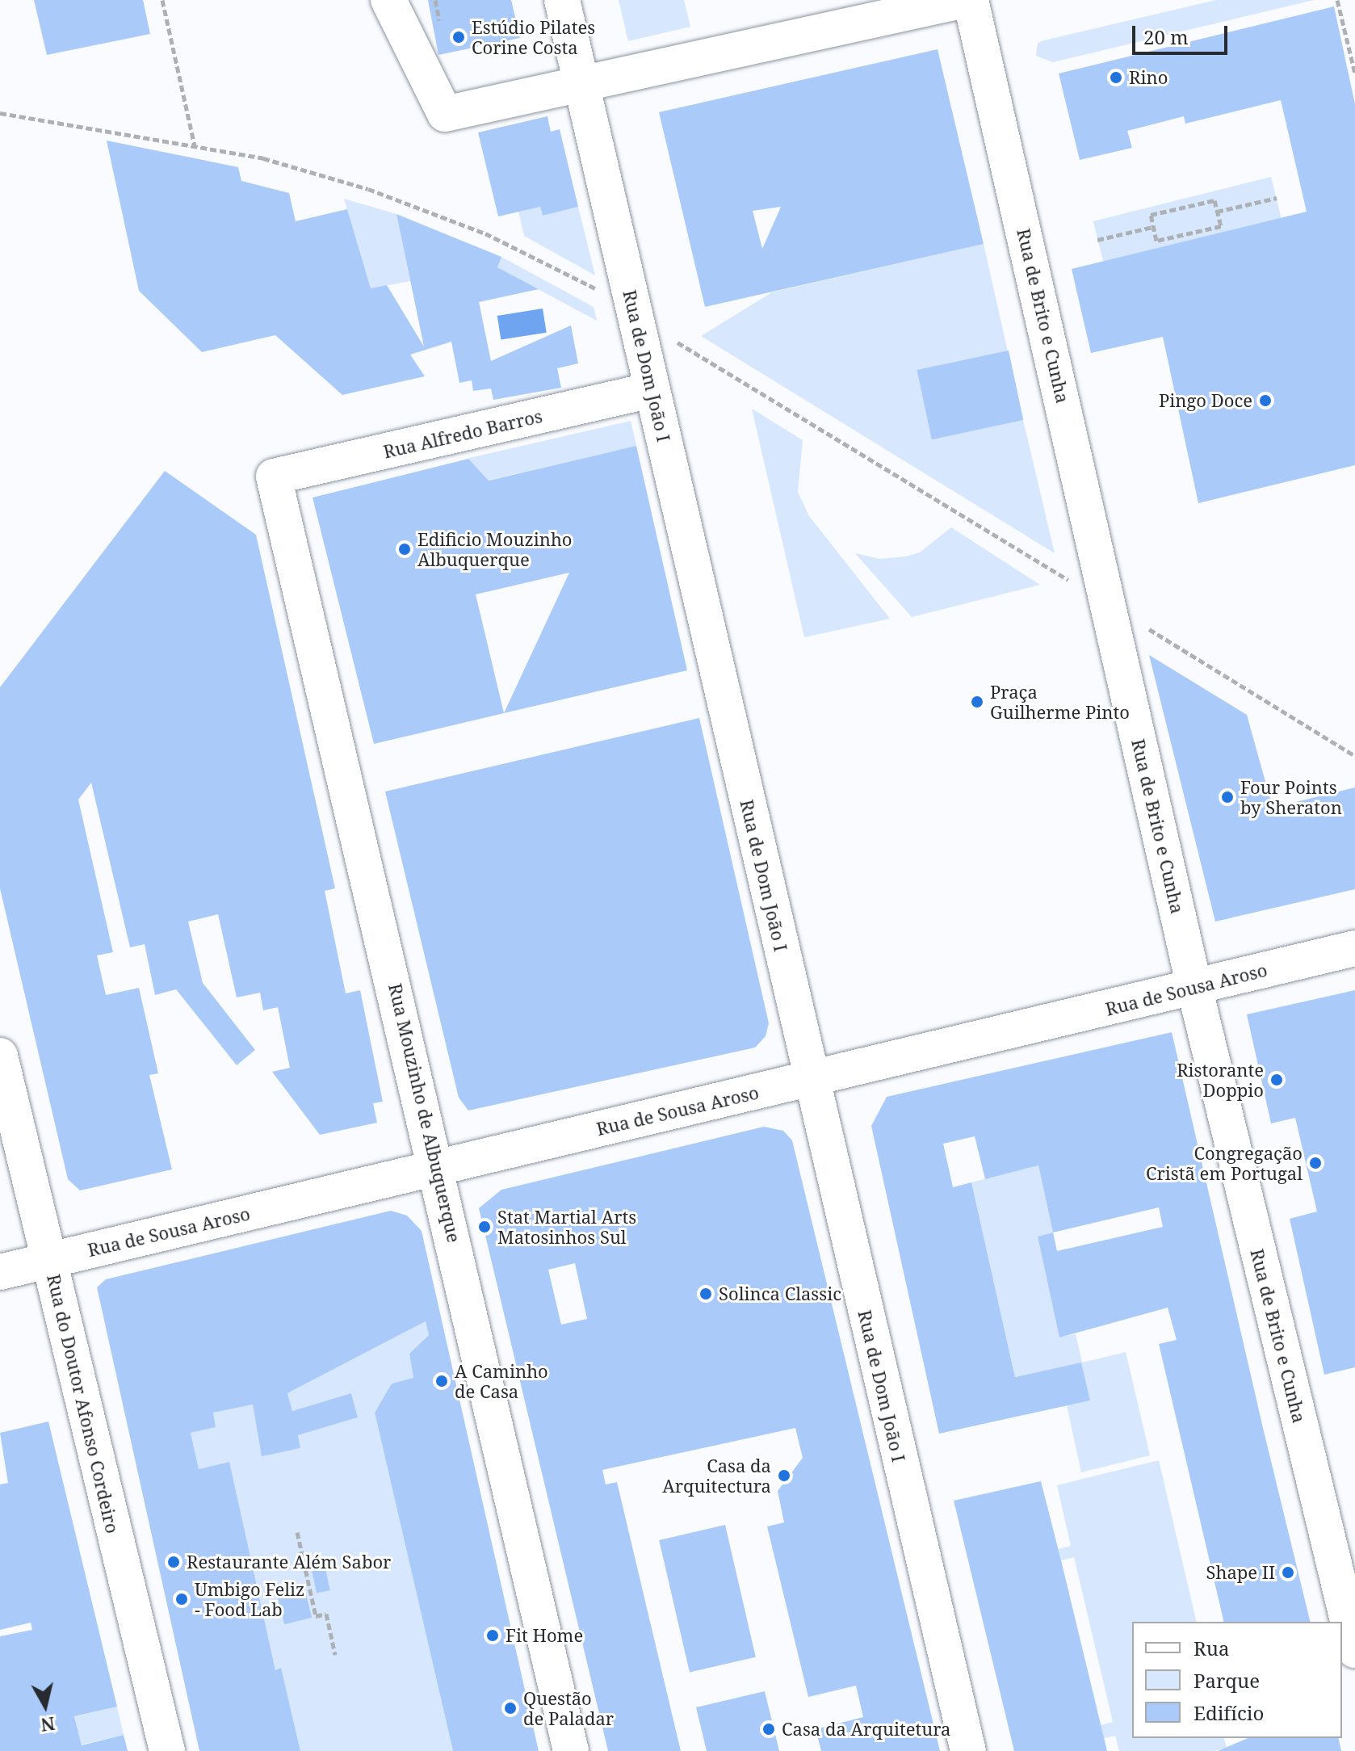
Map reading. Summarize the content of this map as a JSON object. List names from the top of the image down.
{
  "streets": {
    "street": [
      "Rua de Brito e Cunha",
      "Rua de Dom João I",
      "Rua Alfredo Barros",
      "Rua de Sousa Aroso",
      "Rua Mouzinho de Albuquerque",
      "Rua do Doutor Afonso Cordeiro"
    ]
  },
  "crossings": [
    ["Rua de Brito e Cunha", "Rua de Sousa Aroso"],
    ["Rua de Dom João I", "Rua Alfredo Barros"],
    ["Rua de Dom João I", "Rua de Sousa Aroso"],
    ["Rua Alfredo Barros", "Rua Mouzinho de Albuquerque"],
    ["Rua de Sousa Aroso", "Rua Mouzinho de Albuquerque"],
    ["Rua de Sousa Aroso", "Rua do Doutor Afonso Cordeiro"]
  ],
  "places": [
    "Estúdio Pilates Corine Costa",
    "Rino",
    "Pingo Doce",
    "Edificio Mouzinho Albuquerque",
    "Praça Guilherme Pinto",
    "Four Points by Sheraton",
    "Ristorante Doppio",
    "Congregação Cristã em Portugal",
    "Stat Martial Arts Matosinhos Sul",
    "Solinca Classic",
    "A Caminho de Casa",
    "Casa da Arquitectura",
    "Restaurante Além Sabor",
    "Shape II",
    "Umbigo Feliz - Food Lab",
    "Fit Home",
    "Questão de Paladar",
    "Casa da Arquitetura"
  ],
  "legend": ["Rua", "Parque", "Edifício"],
  "scale_bar": "20 m",
  "north": "bottom"
}
